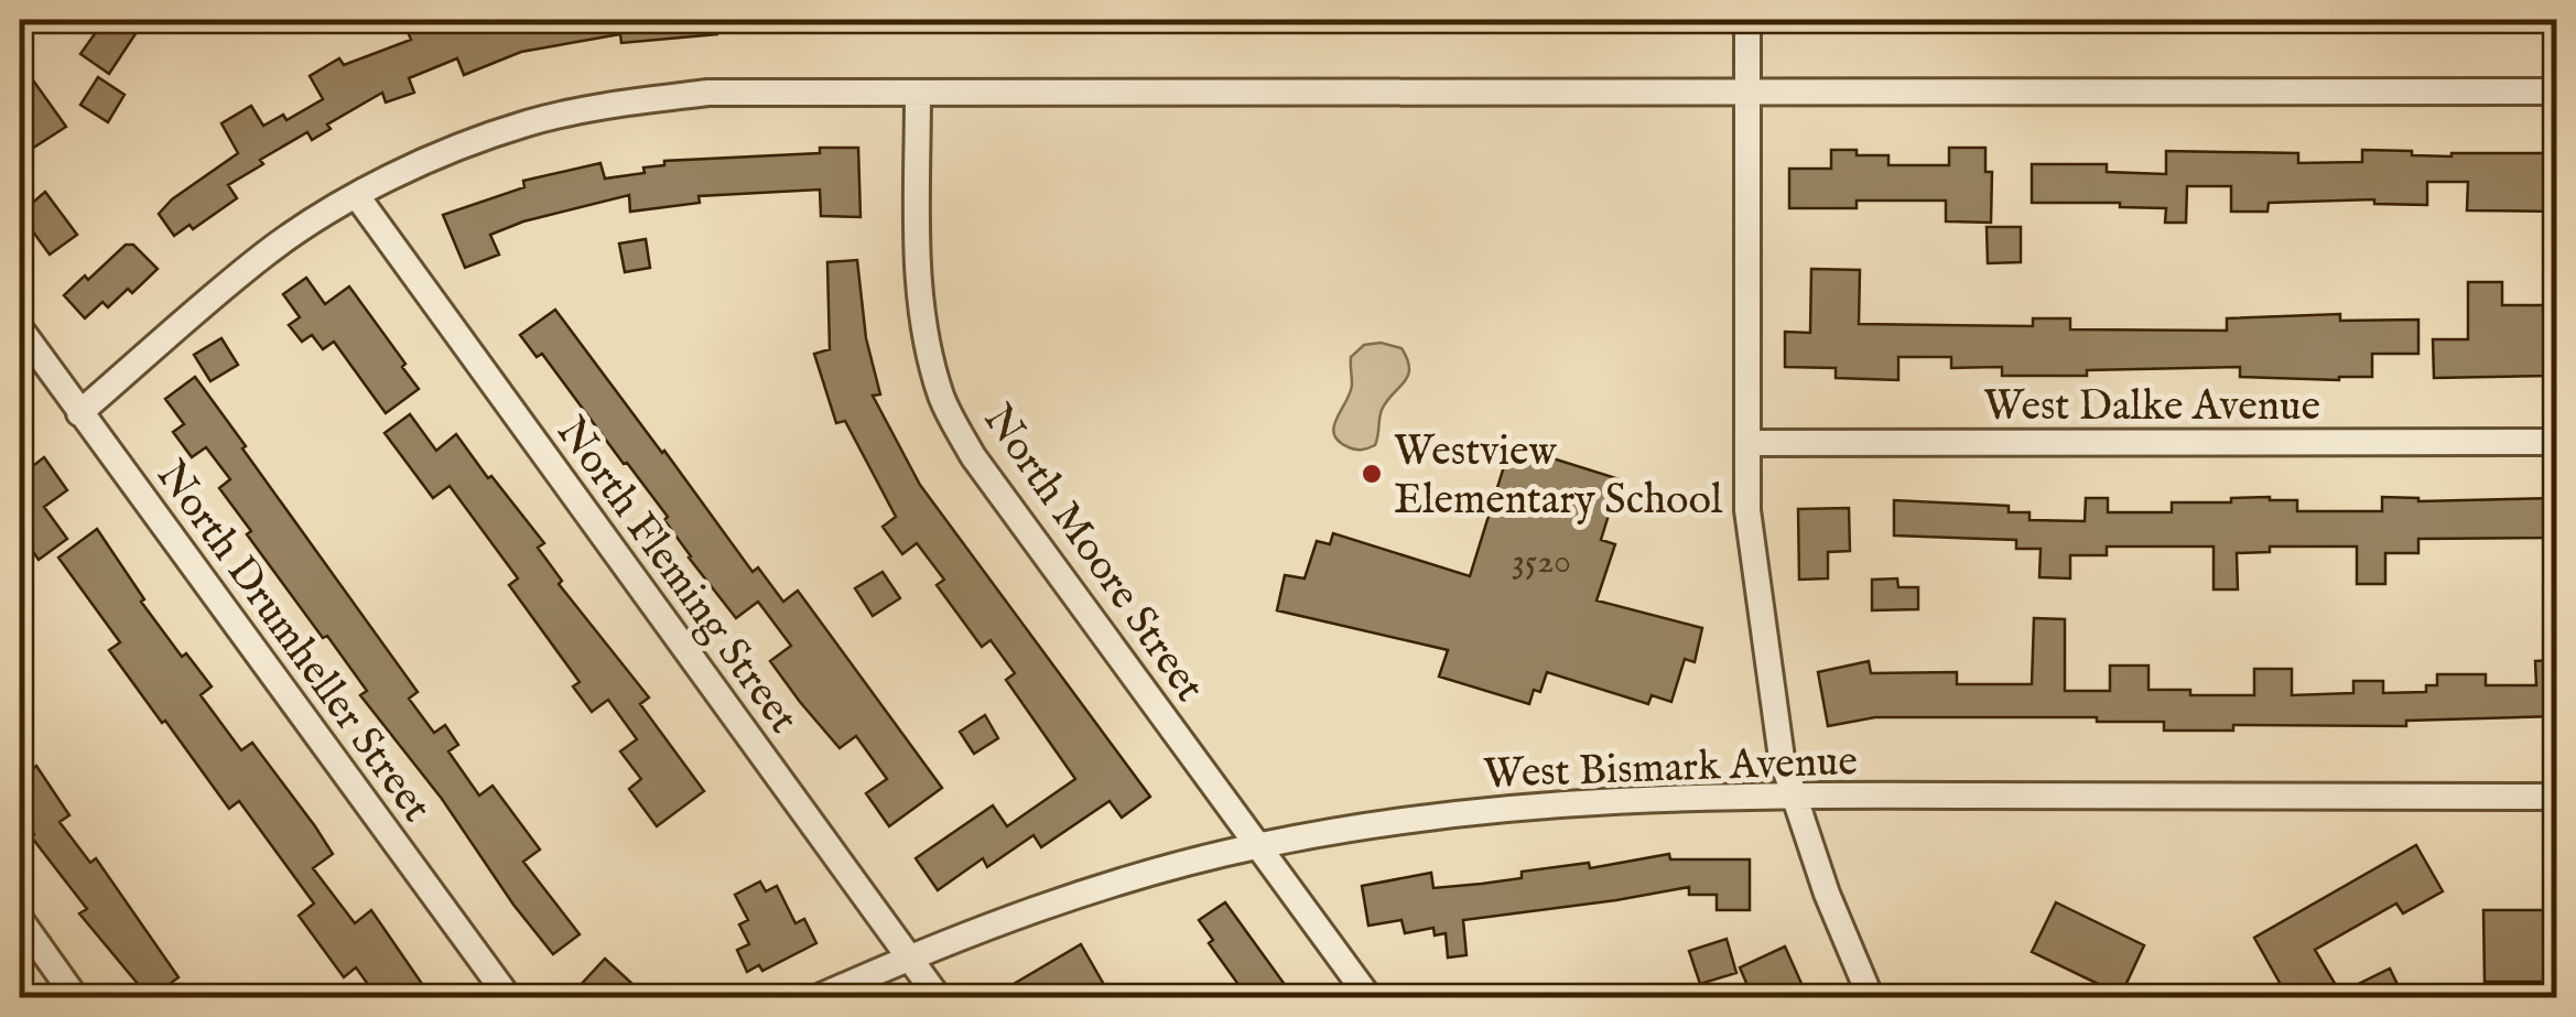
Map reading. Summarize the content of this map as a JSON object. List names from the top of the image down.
{
  "streets": {
    "street": [
      "West Dalke Avenue",
      "North Moore Street",
      "North Fleming Street",
      "North Drumheller Street",
      "West Bismark Avenue"
    ]
  },
  "crossings": [
    ["North Moore Street", "West Bismark Avenue"],
    ["North Fleming Street", "West Bismark Avenue"]
  ],
  "places": ["Westview Elementary School"],
  "house_numbers": ["3520"]
}
